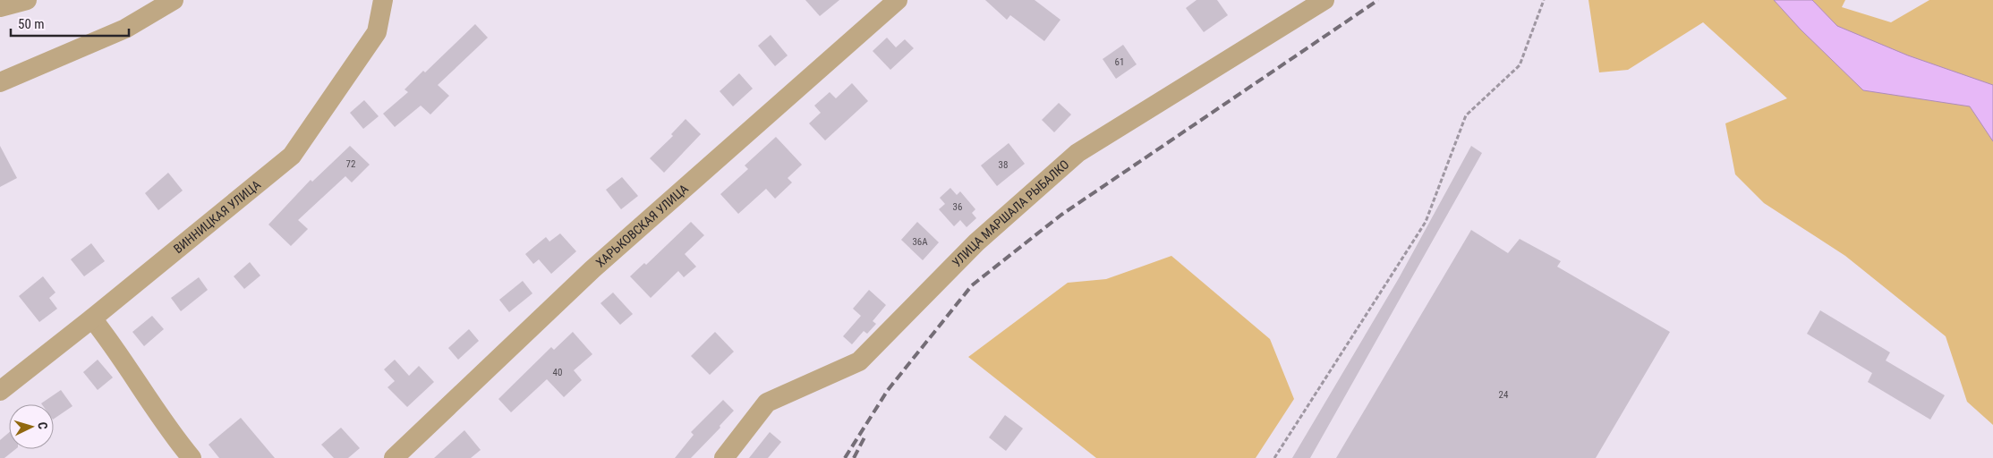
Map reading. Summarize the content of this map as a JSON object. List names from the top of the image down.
{
  "streets": {
    "street": ["УЛИЦА МАРШАЛА РЫБАЛКО", "ВИННИЦКАЯ УЛИЦА", "ХАРЬКОВСКАЯ УЛИЦА"]
  },
  "house_numbers": [
    "61",
    "72",
    "38",
    "36",
    "36А",
    "40",
    "24"
  ],
  "scale_bar": "50 m",
  "north": "right"
}
